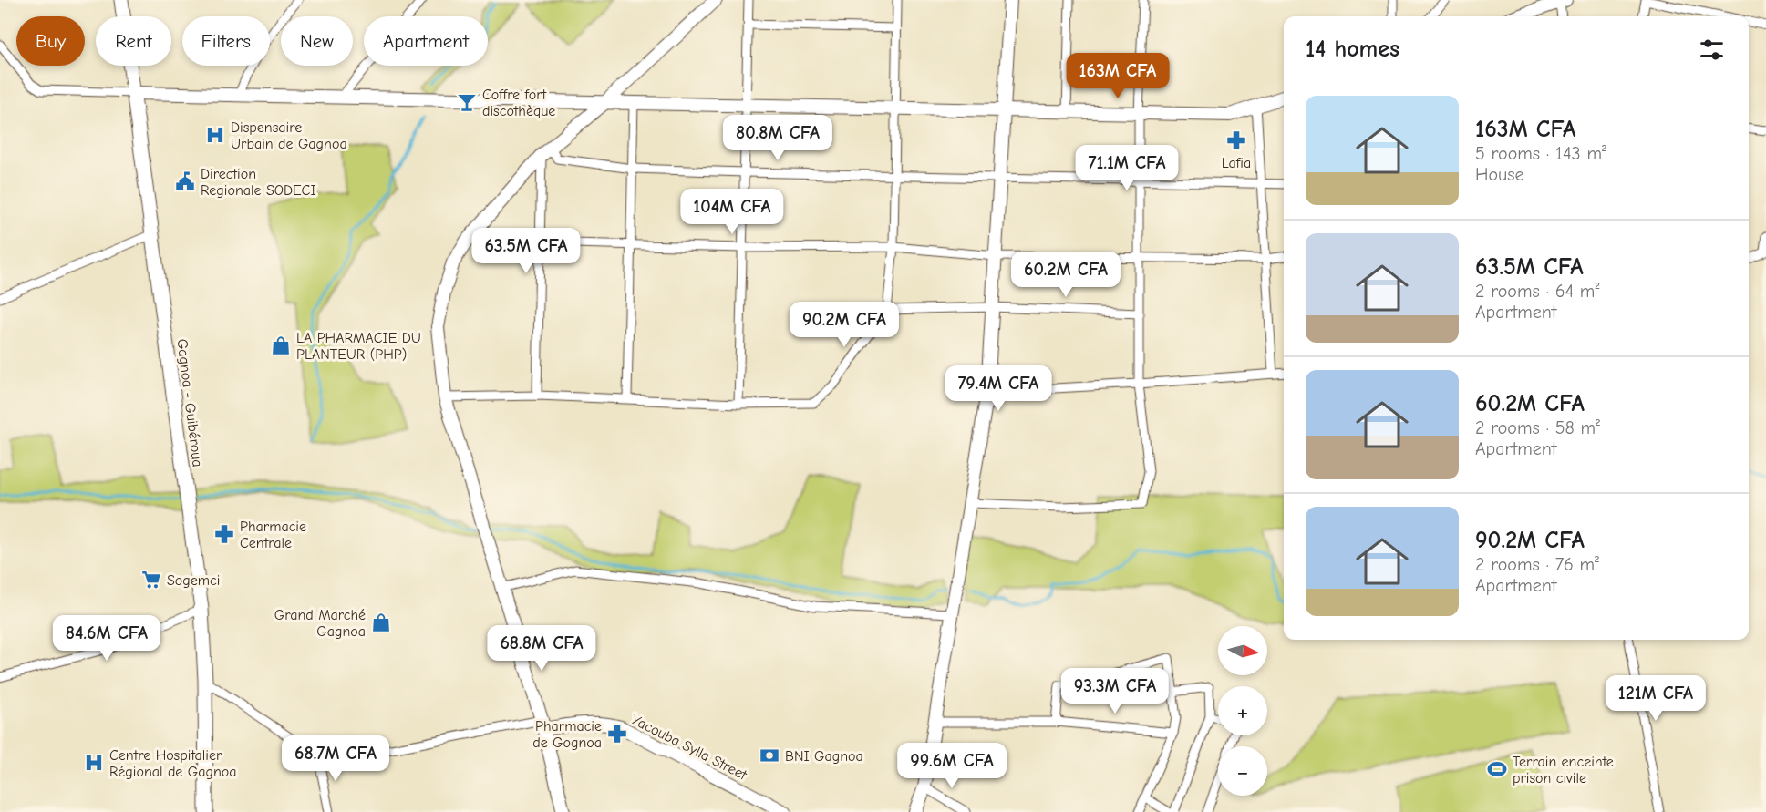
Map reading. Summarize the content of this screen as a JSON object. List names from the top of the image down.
{
  "streets": {
    "main road": ["Gagnoa - Guibéroua"],
    "street": ["Yacouba Sylla Street"]
  },
  "places": {
    "bar": ["Coffre fort discothèque"],
    "hospital": ["Dispensaire Urbain de Gagnoa", "Centre Hospitalier Régional de Gagnoa"],
    "pharmacy": ["Lafia", "Pharmacie Centrale", "Pharmacie de Gognoa"],
    "public building": ["Direction Regionale SODECI"],
    "shop": ["LA PHARMACIE DU PLANTEUR (PHP)", "Grand Marché Gagnoa"],
    "supermarket": ["Sogemci"],
    "bank": ["BNI Gagnoa"],
    "sports": ["Terrain enceinte prison civile"]
  },
  "north": "right",
  "page": {
    "chip": [
      "Buy",
      "Rent",
      "Filters",
      "New",
      "Apartment"
    ],
    "heading": "14 homes",
    "price": [
      "163M CFA",
      "80.8M CFA",
      "71.1M CFA",
      "104M CFA",
      "63.5M CFA",
      "60.2M CFA",
      "90.2M CFA",
      "79.4M CFA",
      "84.6M CFA",
      "68.8M CFA",
      "93.3M CFA",
      "121M CFA",
      "68.7M CFA",
      "99.6M CFA"
    ],
    "list": [
      {
        "name": "163M CFA",
        "note": "5 rooms · 143 m² · House"
      },
      {
        "name": "63.5M CFA",
        "note": "2 rooms · 64 m² · Apartment"
      },
      {
        "name": "60.2M CFA",
        "note": "2 rooms · 58 m² · Apartment"
      },
      {
        "name": "90.2M CFA",
        "note": "2 rooms · 76 m² · Apartment"
      }
    ],
    "map_buttons": ["+", "−"]
  }
}
